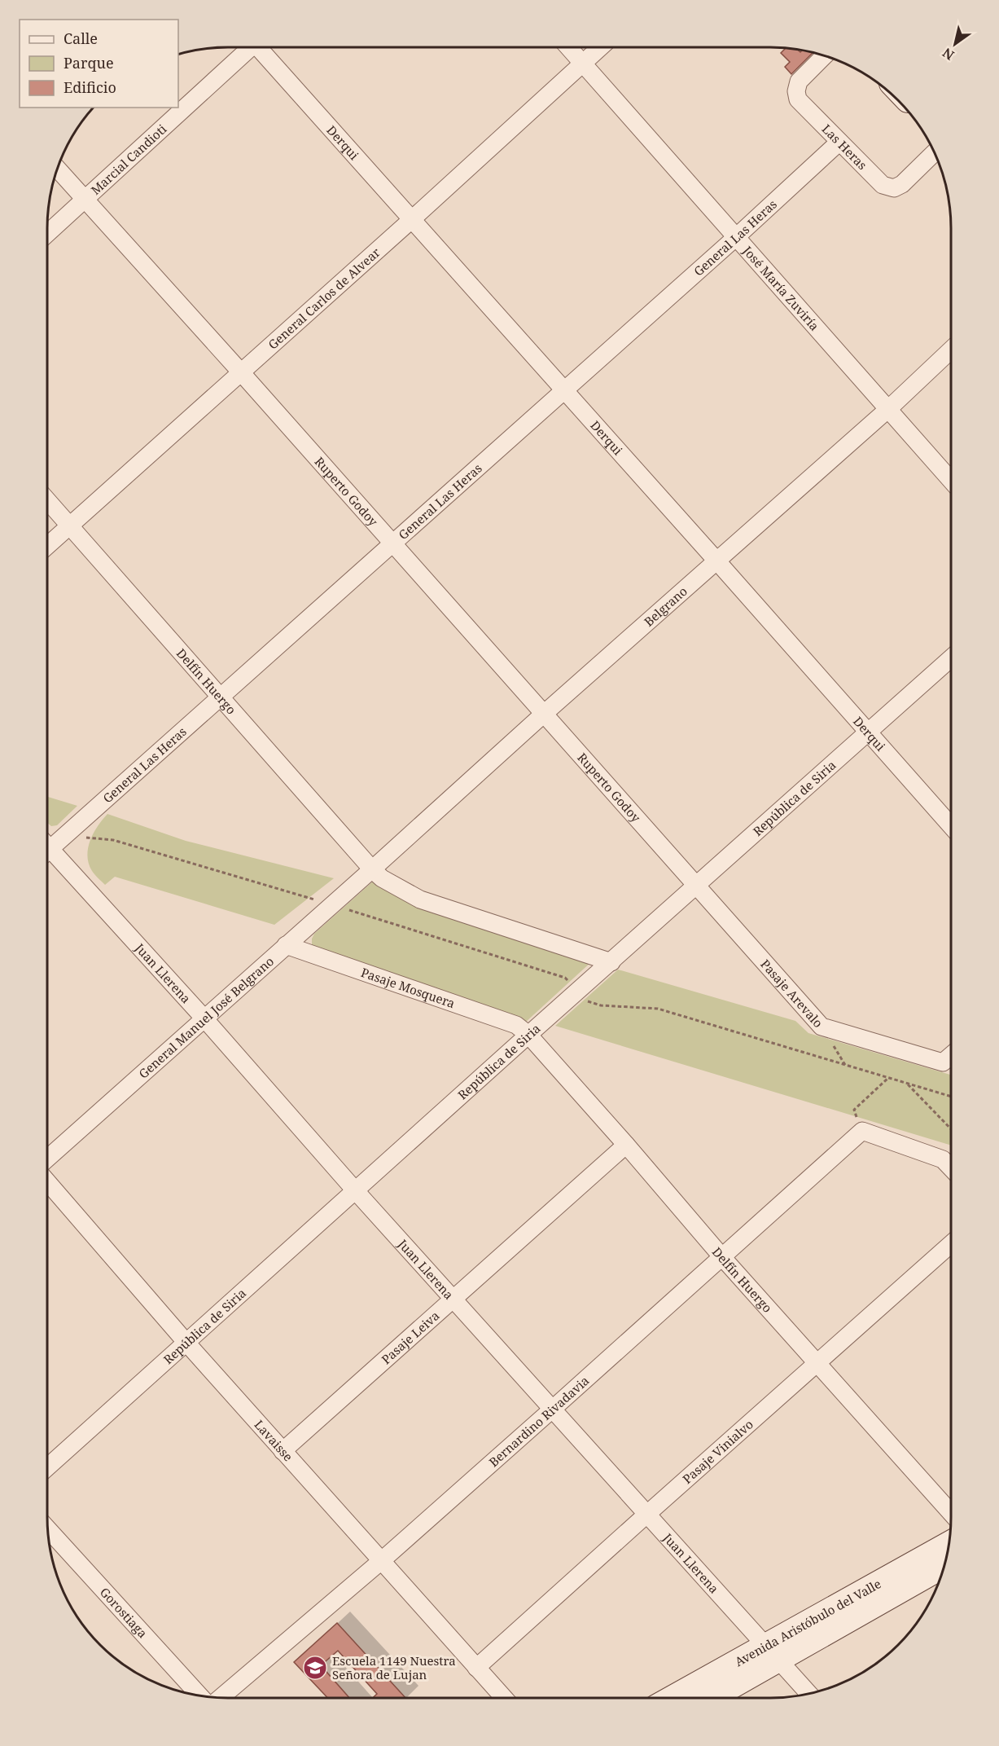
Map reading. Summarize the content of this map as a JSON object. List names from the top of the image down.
{
  "streets": {
    "main road": ["Avenida Aristóbulo del Valle"],
    "street": [
      "Derqui",
      "Las Heras",
      "Marcial Candioti",
      "General Las Heras",
      "José María Zuviría",
      "General Carlos de Alvear",
      "Ruperto Godoy",
      "Belgrano",
      "Delfín Huergo",
      "República de Siria",
      "Juan Llerena",
      "Pasaje Mosquera",
      "Pasaje Arevalo",
      "General Manuel José Belgrano",
      "Pasaje Leiva",
      "Bernardino Rivadavia",
      "Lavaisse",
      "Pasaje Vinialvo",
      "Gorostiaga"
    ]
  },
  "crossings": [
    ["Derqui", "General Las Heras"],
    ["Derqui", "General Carlos de Alvear"],
    ["Derqui", "Belgrano"],
    ["Derqui", "República de Siria"],
    ["Las Heras", "General Las Heras"],
    ["Marcial Candioti", "Ruperto Godoy"],
    ["General Las Heras", "José María Zuviría"],
    ["General Las Heras", "Ruperto Godoy"],
    ["General Las Heras", "Delfín Huergo"],
    ["José María Zuviría", "General Carlos de Alvear"],
    ["José María Zuviría", "Belgrano"],
    ["General Carlos de Alvear", "Ruperto Godoy"],
    ["General Carlos de Alvear", "Delfín Huergo"],
    ["Ruperto Godoy", "Belgrano"],
    ["Ruperto Godoy", "República de Siria"],
    ["Ruperto Godoy", "Pasaje Arevalo"],
    ["Belgrano", "Delfín Huergo"],
    ["Belgrano", "General Manuel José Belgrano"],
    ["Delfín Huergo", "República de Siria"],
    ["Delfín Huergo", "Pasaje Mosquera"],
    ["Delfín Huergo", "General Manuel José Belgrano"],
    ["Delfín Huergo", "Pasaje Leiva"],
    ["Delfín Huergo", "Bernardino Rivadavia"],
    ["Delfín Huergo", "Pasaje Vinialvo"],
    ["República de Siria", "Juan Llerena"],
    ["República de Siria", "Pasaje Mosquera"],
    ["República de Siria", "Pasaje Arevalo"],
    ["República de Siria", "Lavaisse"],
    ["Juan Llerena", "General Manuel José Belgrano"],
    ["Juan Llerena", "Pasaje Leiva"],
    ["Juan Llerena", "Bernardino Rivadavia"],
    ["Juan Llerena", "Pasaje Vinialvo"],
    ["Juan Llerena", "Avenida Aristóbulo del Valle"],
    ["Pasaje Mosquera", "General Manuel José Belgrano"],
    ["Pasaje Leiva", "Lavaisse"],
    ["Bernardino Rivadavia", "Lavaisse"],
    ["Lavaisse", "Pasaje Vinialvo"]
  ],
  "places": {
    "school or university": ["Escuela 1149 Nuestra Señora de Lujan"]
  },
  "legend": ["Calle", "Parque", "Edificio"],
  "north": "bottom left"
}
